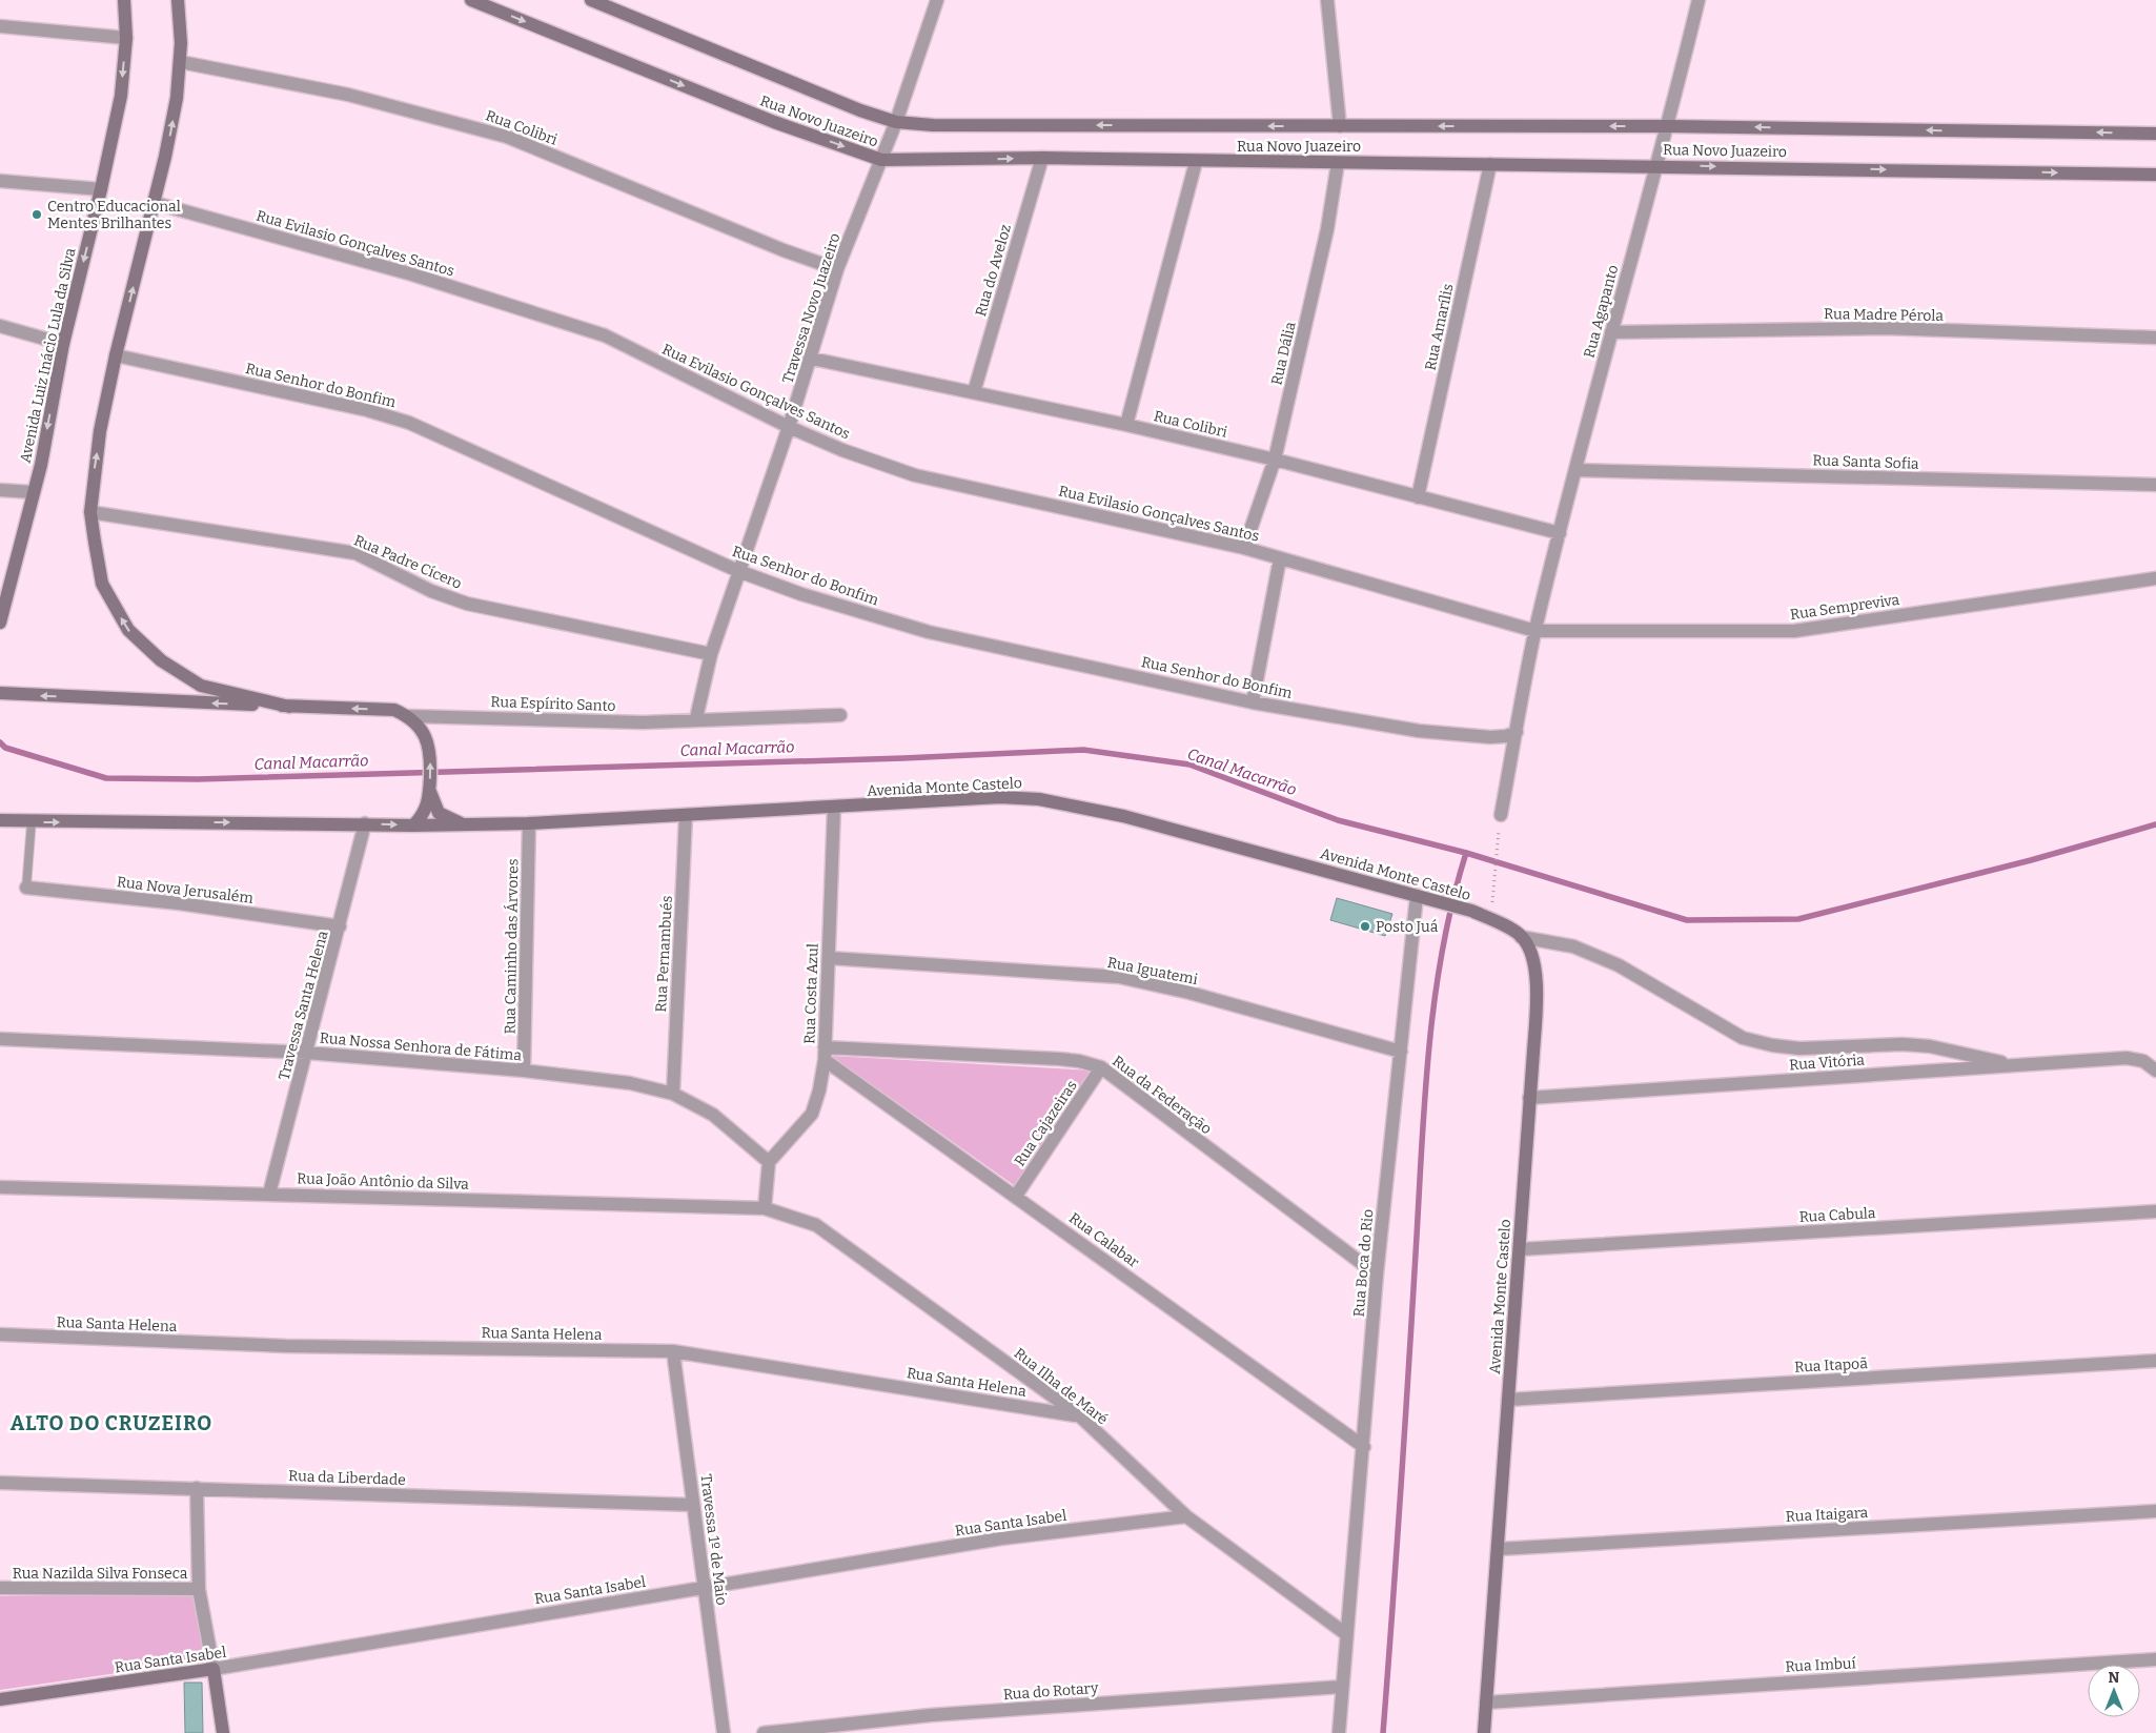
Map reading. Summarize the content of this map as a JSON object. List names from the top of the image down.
{
  "streets": {
    "street": [
      "Rua Novo Juazeiro",
      "Rua Colibri",
      "Rua Evilasio Gonçalves Santos",
      "Rua do Aveloz",
      "Travessa Novo Juazeiro",
      "Rua Agapanto",
      "Rua Madre Pérola",
      "Rua Amarílis",
      "Rua Dália",
      "Avenida Luiz Inácio Lula da Silva",
      "Rua Senhor do Bonfim",
      "Rua Santa Sofia",
      "Rua Padre Cícero",
      "Rua Sempreviva",
      "Rua Espírito Santo",
      "Avenida Monte Castelo",
      "Rua Nova Jerusalém",
      "Rua Caminho das Árvores",
      "Rua Pernambués",
      "Rua Iguatemi",
      "Rua Costa Azul",
      "Travessa Santa Helena",
      "Rua Nossa Senhora de Fátima",
      "Rua Vitória",
      "Rua da Federação",
      "Rua Cajazeiras",
      "Rua João Antônio da Silva",
      "Rua Cabula",
      "Rua Calabar",
      "Rua Boca do Rio",
      "Rua Santa Helena",
      "Rua Itapoã",
      "Rua Ilha de Maré",
      "Rua da Liberdade",
      "Rua Itaigara",
      "Rua Santa Isabel",
      "Travessa 1º de Maio",
      "Rua Nazilda Silva Fonseca",
      "Rua Imbuí",
      "Rua do Rotary"
    ]
  },
  "crossings": [
    ["Rua Novo Juazeiro", "Rua do Aveloz"],
    ["Rua Novo Juazeiro", "Travessa Novo Juazeiro"],
    ["Rua Novo Juazeiro", "Rua Agapanto"],
    ["Rua Novo Juazeiro", "Rua Amarílis"],
    ["Rua Novo Juazeiro", "Rua Dália"],
    ["Rua Colibri", "Rua do Aveloz"],
    ["Rua Colibri", "Travessa Novo Juazeiro"],
    ["Rua Colibri", "Rua Agapanto"],
    ["Rua Colibri", "Rua Amarílis"],
    ["Rua Colibri", "Rua Dália"],
    ["Rua Evilasio Gonçalves Santos", "Travessa Novo Juazeiro"],
    ["Rua Evilasio Gonçalves Santos", "Rua Agapanto"],
    ["Rua Evilasio Gonçalves Santos", "Rua Dália"],
    ["Rua Evilasio Gonçalves Santos", "Rua Sempreviva"],
    ["Travessa Novo Juazeiro", "Rua Senhor do Bonfim"],
    ["Travessa Novo Juazeiro", "Rua Padre Cícero"],
    ["Travessa Novo Juazeiro", "Rua Espírito Santo"],
    ["Rua Agapanto", "Rua Madre Pérola"],
    ["Rua Agapanto", "Rua Senhor do Bonfim"],
    ["Rua Agapanto", "Rua Santa Sofia"],
    ["Rua Agapanto", "Rua Sempreviva"],
    ["Avenida Monte Castelo", "Rua Caminho das Árvores"],
    ["Avenida Monte Castelo", "Rua Pernambués"],
    ["Avenida Monte Castelo", "Rua Costa Azul"],
    ["Avenida Monte Castelo", "Travessa Santa Helena"],
    ["Avenida Monte Castelo", "Rua Vitória"],
    ["Avenida Monte Castelo", "Rua Cabula"],
    ["Avenida Monte Castelo", "Rua Boca do Rio"],
    ["Avenida Monte Castelo", "Rua Itapoã"],
    ["Avenida Monte Castelo", "Rua Itaigara"],
    ["Avenida Monte Castelo", "Rua Imbuí"],
    ["Rua Nova Jerusalém", "Travessa Santa Helena"],
    ["Rua Caminho das Árvores", "Rua Nossa Senhora de Fátima"],
    ["Rua Pernambués", "Rua Nossa Senhora de Fátima"],
    ["Rua Iguatemi", "Rua Costa Azul"],
    ["Rua Iguatemi", "Rua Boca do Rio"],
    ["Rua Costa Azul", "Rua Nossa Senhora de Fátima"],
    ["Rua Costa Azul", "Rua da Federação"],
    ["Rua Costa Azul", "Rua Calabar"],
    ["Travessa Santa Helena", "Rua Nossa Senhora de Fátima"],
    ["Travessa Santa Helena", "Rua João Antônio da Silva"],
    ["Rua da Federação", "Rua Cajazeiras"],
    ["Rua da Federação", "Rua Calabar"],
    ["Rua da Federação", "Rua Boca do Rio"],
    ["Rua Cajazeiras", "Rua Calabar"],
    ["Rua João Antônio da Silva", "Rua Ilha de Maré"],
    ["Rua Calabar", "Rua Boca do Rio"],
    ["Rua Boca do Rio", "Rua Ilha de Maré"],
    ["Rua Boca do Rio", "Rua do Rotary"],
    ["Rua Santa Helena", "Rua Ilha de Maré"],
    ["Rua Santa Helena", "Travessa 1º de Maio"],
    ["Rua Ilha de Maré", "Rua Santa Isabel"],
    ["Rua da Liberdade", "Travessa 1º de Maio"],
    ["Rua Santa Isabel", "Travessa 1º de Maio"]
  ],
  "districts": ["ALTO DO CRUZEIRO"],
  "water": ["Canal Macarrão"],
  "places": ["Centro Educacional Mentes Brilhantes", "Posto Juá"],
  "north": "top"
}
